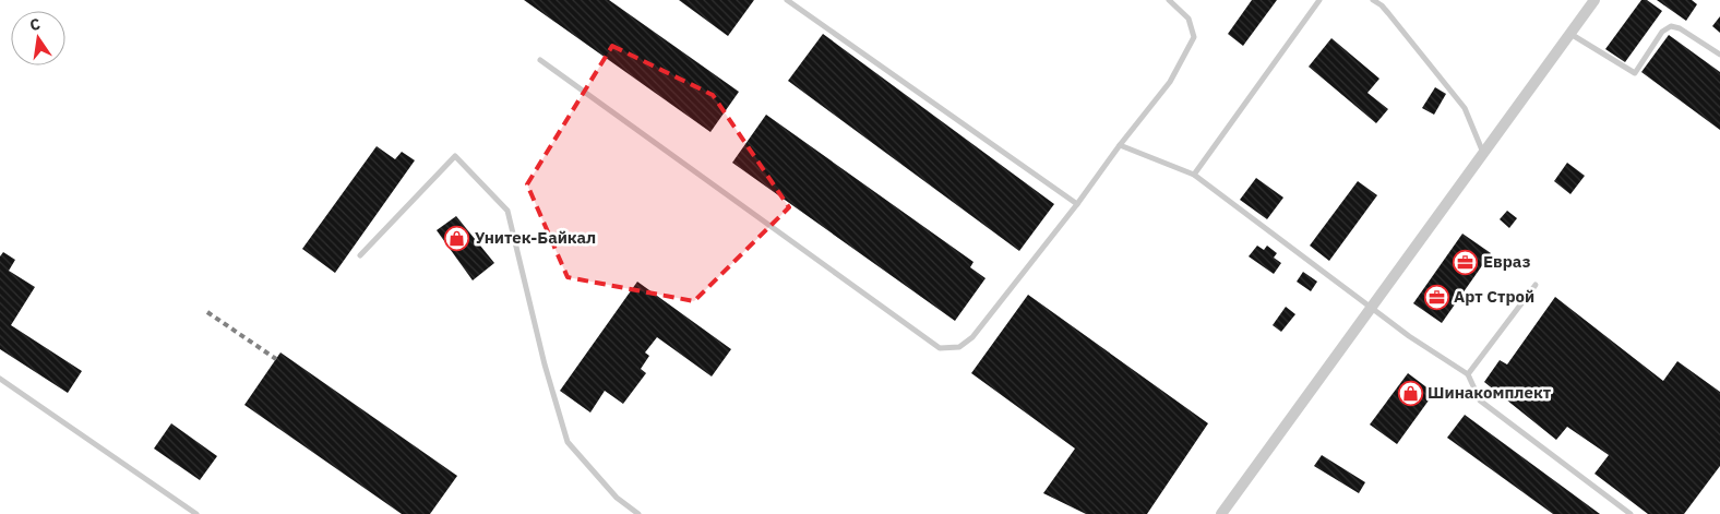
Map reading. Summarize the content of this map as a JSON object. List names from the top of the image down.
{
  "places": {
    "shop": ["Унитек-Байкал", "Шинакомплект"],
    "office": ["Евраз", "Арт Строй"]
  },
  "north": "top"
}
